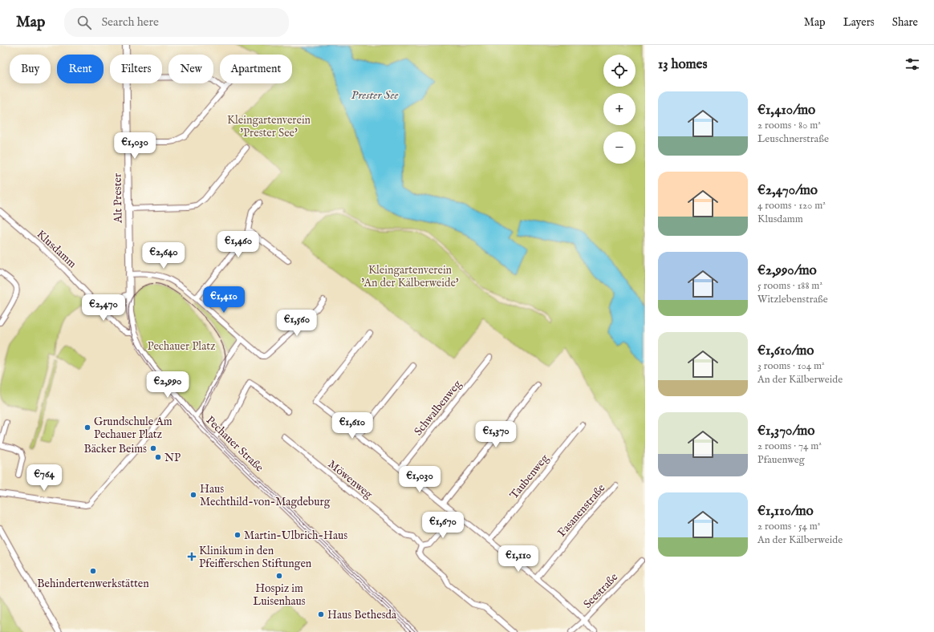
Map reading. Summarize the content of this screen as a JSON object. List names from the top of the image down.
{
  "streets": {
    "main road": ["Alt Prester", "Pechauer Straße"],
    "street": [
      "Klusdamm",
      "Schwalbenweg",
      "Taubenweg",
      "Möwenweg",
      "Fasanenstraße",
      "Seestraße"
    ]
  },
  "water": ["Prester See"],
  "parks": ["Kleingartenverein 'Prester See'", "Kleingartenverein 'An der Kälberweide'", "Pechauer Platz"],
  "places": {
    "other": [
      "Grundschule Am Pechauer Platz",
      "Bäcker Beims",
      "NP",
      "Haus Mechthild-von-Magdeburg",
      "Martin-Ulbrich-Haus",
      "Behindertenwerkstätten",
      "Hospiz im Luisenhaus",
      "Haus Bethesda"
    ],
    "health": ["Klinikum in den Pfeifferschen Stiftungen"]
  },
  "page": {
    "header": "Map",
    "search": "Search here",
    "nav": ["Map", "Layers", "Share"],
    "heading": "13 homes",
    "map_buttons": ["+", "−"],
    "chip": [
      "Buy",
      "Rent",
      "Filters",
      "New",
      "Apartment"
    ],
    "list": [
      {
        "name": "€1,410/mo",
        "note": "2 rooms · 80 m² · Leuschnerstraße"
      },
      {
        "name": "€2,470/mo",
        "note": "4 rooms · 120 m² · Klusdamm"
      },
      {
        "name": "€2,990/mo",
        "note": "5 rooms · 188 m² · Witzlebenstraße"
      },
      {
        "name": "€1,610/mo",
        "note": "3 rooms · 104 m² · An der Kälberweide"
      },
      {
        "name": "€1,370/mo",
        "note": "2 rooms · 74 m² · Pfauenweg"
      },
      {
        "name": "€1,110/mo",
        "note": "2 rooms · 54 m² · An der Kälberweide"
      }
    ],
    "price": [
      "€1,030",
      "€1,460",
      "€2,640",
      "€1,410",
      "€2,470",
      "€1,560",
      "€2,990",
      "€1,610",
      "€1,370",
      "€764",
      "€1,030",
      "€1,670",
      "€1,110"
    ]
  }
}
